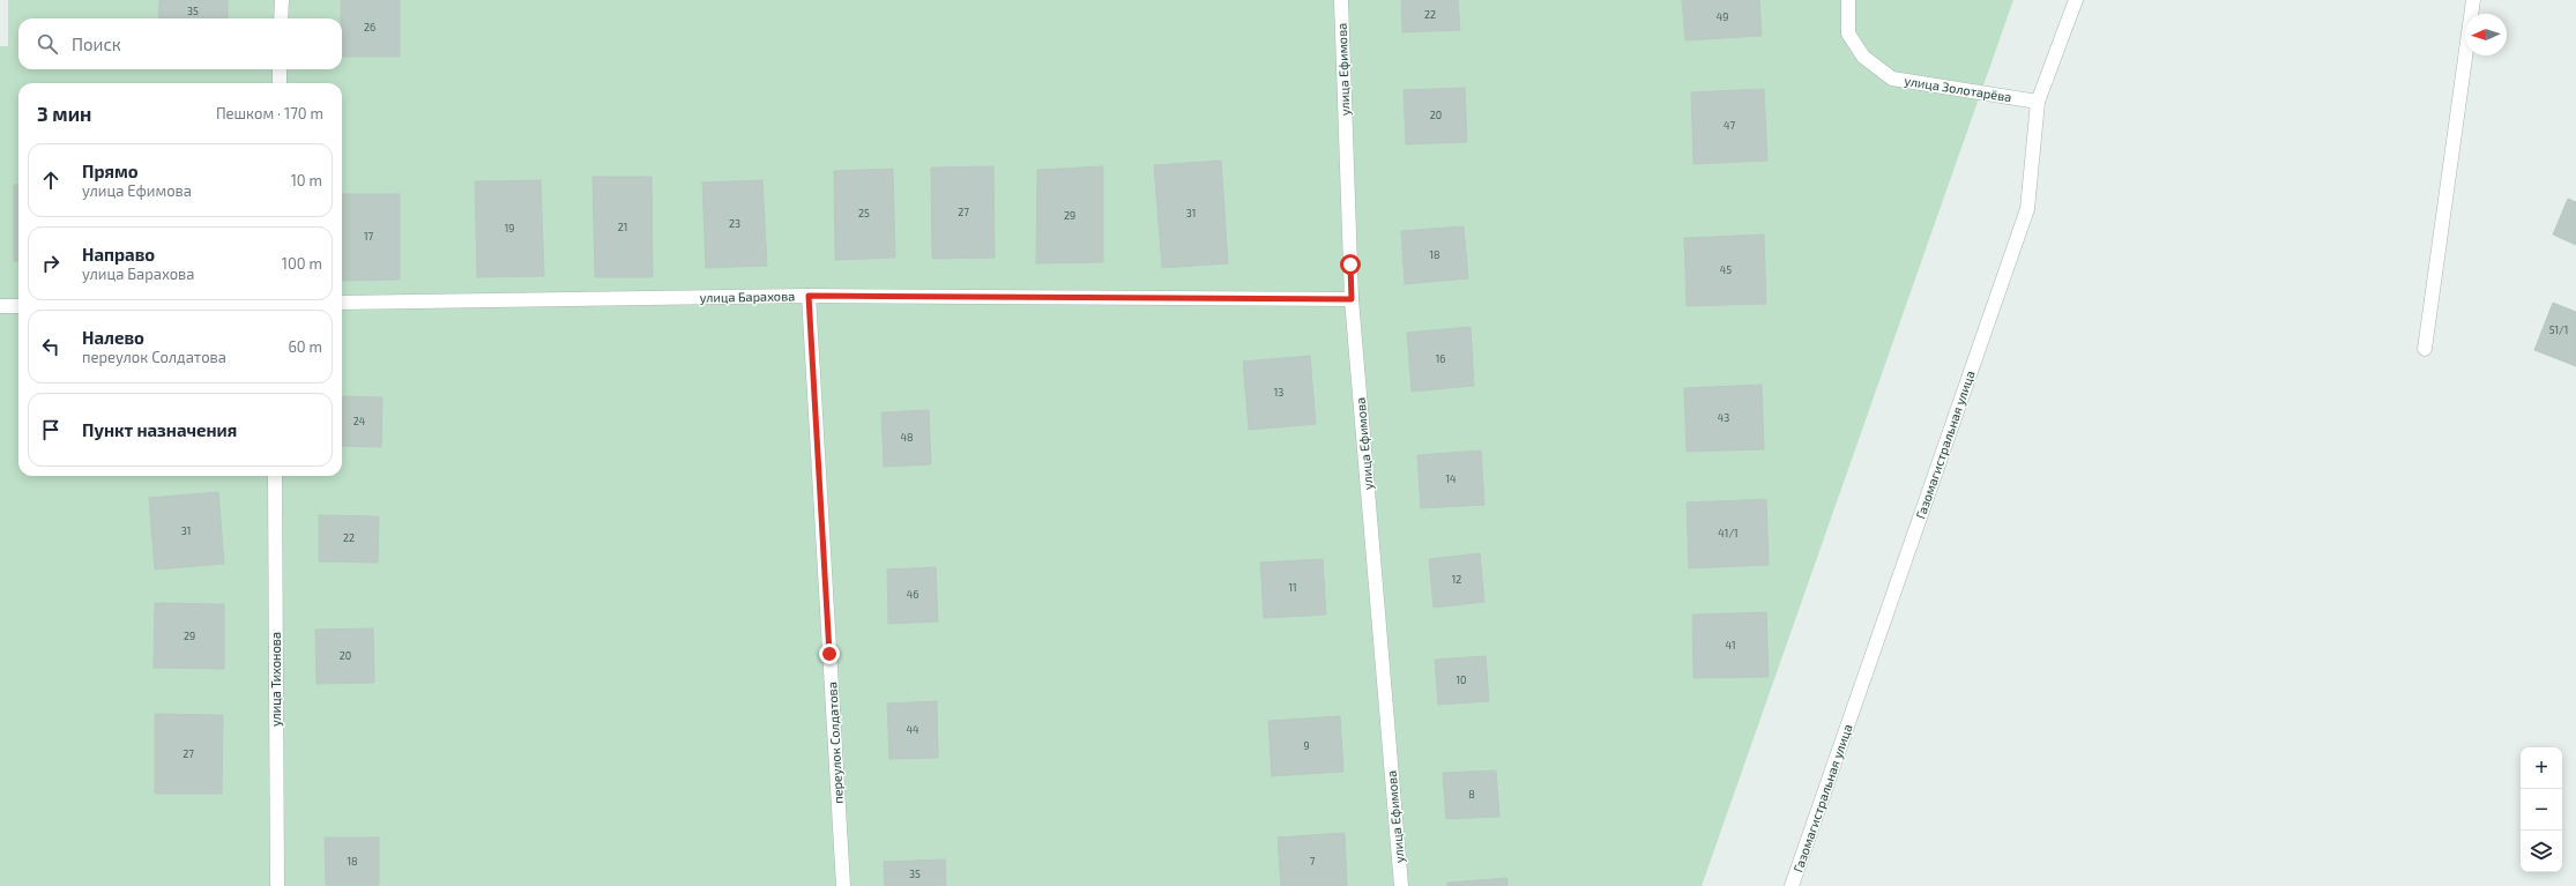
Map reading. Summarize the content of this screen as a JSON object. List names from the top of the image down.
{
  "streets": {
    "street": [
      "улица Ефимова",
      "улица Золотарёва",
      "улица Барахова",
      "Газомагистральная улица",
      "улица Тихонова",
      "переулок Солдатова"
    ]
  },
  "crossings": [
    ["улица Ефимова", "улица Барахова"],
    ["улица Золотарёва", "Газомагистральная улица"],
    ["улица Барахова", "переулок Солдатова"]
  ],
  "house_numbers": [
    "35",
    "22",
    "49",
    "26",
    "20",
    "47",
    "27",
    "25",
    "31",
    "29",
    "23",
    "21",
    "19",
    "17",
    "18",
    "45",
    "51/1",
    "16",
    "13",
    "43",
    "24",
    "48",
    "14",
    "31",
    "41/1",
    "22",
    "12",
    "11",
    "46",
    "29",
    "41",
    "20",
    "10",
    "44",
    "9",
    "27",
    "8",
    "18",
    "7",
    "35"
  ],
  "north": "left",
  "page": {
    "search": "Поиск",
    "heading": ["3 мин", "Пешком · 170 m"],
    "list": [
      ["Прямо", "улица Ефимова", "10 m"],
      ["Направо", "улица Барахова", "100 m"],
      ["Налево", "переулок Солдатова", "60 m"],
      "Пункт назначения"
    ],
    "map_buttons": ["+", "−"]
  }
}
